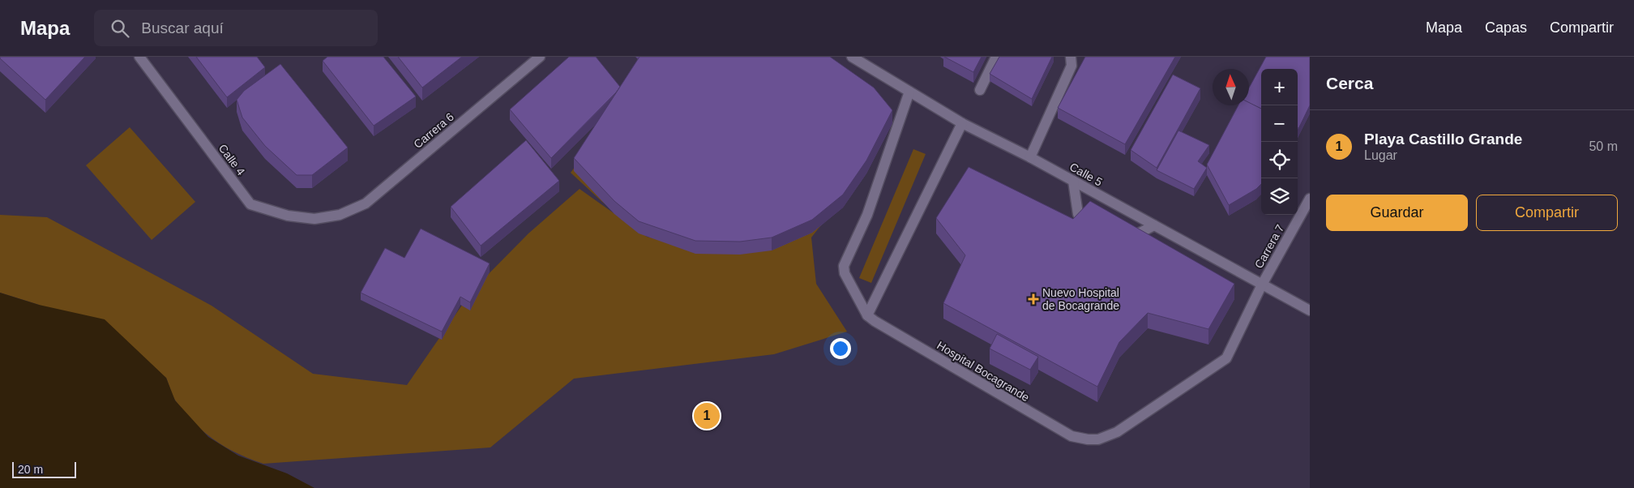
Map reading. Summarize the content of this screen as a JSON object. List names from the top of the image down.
{
  "streets": {
    "street": [
      "Carrera 6",
      "Calle 4",
      "Calle 5",
      "Carrera 7",
      "Hospital Bocagrande"
    ]
  },
  "crossings": [
    ["Carrera 6", "Calle 4"],
    ["Calle 5", "Carrera 7"],
    ["Calle 5", "Hospital Bocagrande"],
    ["Carrera 7", "Hospital Bocagrande"]
  ],
  "places": {
    "health": ["Nuevo Hospital de Bocagrande"]
  },
  "scale_bar": "20 m",
  "north": "top",
  "page": {
    "header": "Mapa",
    "search": "Buscar aquí",
    "nav": ["Mapa", "Capas", "Compartir"],
    "heading": "Cerca",
    "map_buttons": ["+", "−"],
    "list": [
      {
        "mark": "1",
        "name": "Playa Castillo Grande",
        "note": "Lugar",
        "value": "50 m"
      }
    ],
    "buttons": ["Guardar", "Compartir"],
    "pins": "1",
    "scale": "20 m"
  }
}
